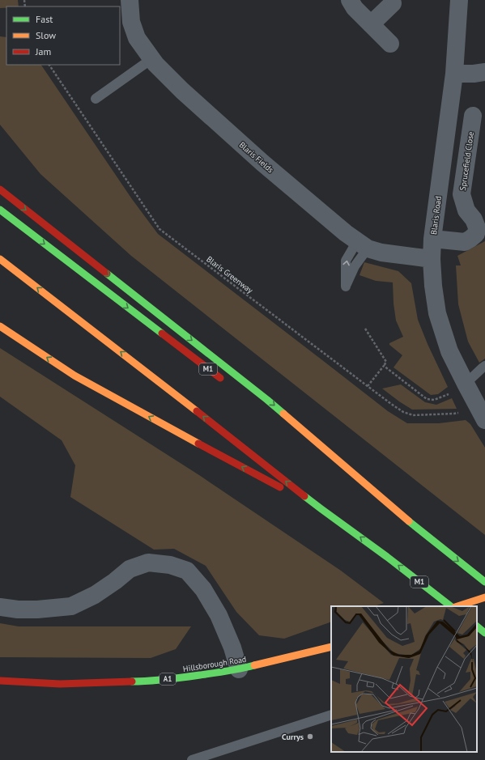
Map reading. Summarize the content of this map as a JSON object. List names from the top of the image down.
{
  "streets": {
    "highway": ["M1", "Hillsborough Road", "A1"],
    "street": ["Blaris Fields", "Sprucefield Close", "Blaris Road"],
    "path": ["Blaris Greenway"]
  },
  "crossings": [
    ["Blaris Fields", "Blaris Road"],
    ["Sprucefield Close", "Blaris Road"]
  ],
  "places": ["Currys"],
  "legend": ["Fast", "Slow", "Jam"]
}
